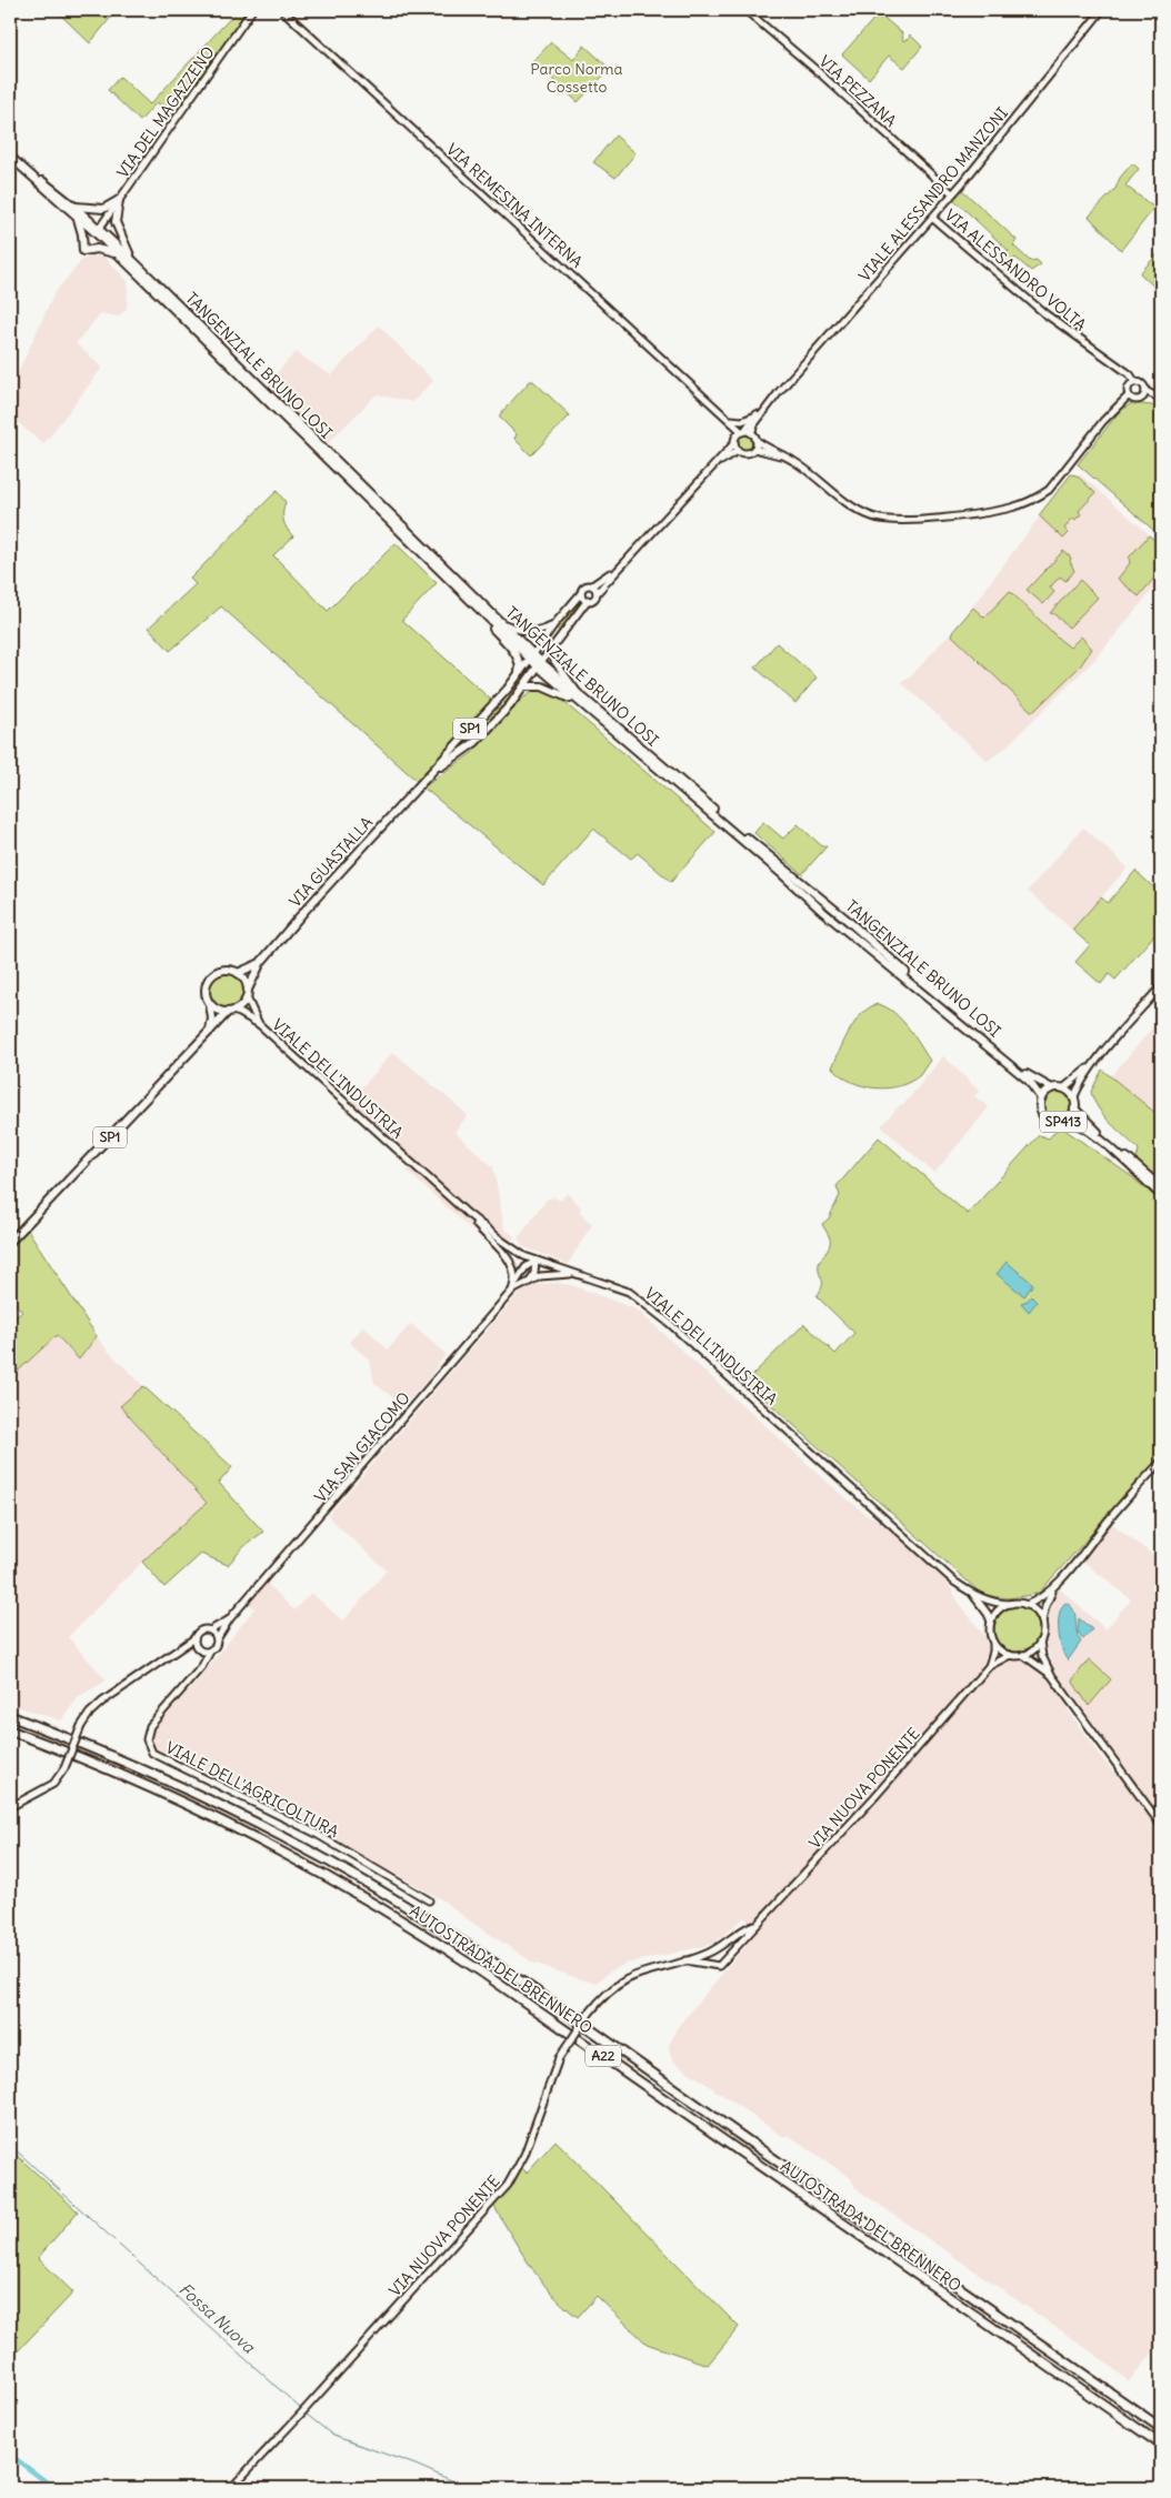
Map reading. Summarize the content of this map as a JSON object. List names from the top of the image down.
{
  "streets": {
    "highway": ["AUTOSTRADA DEL BRENNERO", "A22"],
    "main road": [
      "TANGENZIALE BRUNO LOSI",
      "SP1",
      "VIA GUASTALLA",
      "SP413"
    ],
    "street": [
      "VIA PEZZANA",
      "VIA DEL MAGAZZENO",
      "VIALE ALESSANDRO MANZONI",
      "VIA REMESINA INTERNA",
      "VIA ALESSANDRO VOLTA",
      "VIALE DELL'INDUSTRIA",
      "VIA SAN GIACOMO",
      "VIA NUOVA PONENTE",
      "VIALE DELL'AGRICOLTURA"
    ]
  },
  "crossings": [
    ["VIA PEZZANA", "VIALE ALESSANDRO MANZONI"],
    ["VIA DEL MAGAZZENO", "TANGENZIALE BRUNO LOSI"],
    ["VIALE ALESSANDRO MANZONI", "VIA REMESINA INTERNA"],
    ["VIALE ALESSANDRO MANZONI", "VIA ALESSANDRO VOLTA"],
    ["TANGENZIALE BRUNO LOSI", "VIA GUASTALLA"],
    ["TANGENZIALE BRUNO LOSI", "SP413"],
    ["SP1", "VIA GUASTALLA"],
    ["SP1", "VIALE DELL'INDUSTRIA"],
    ["VIA GUASTALLA", "VIALE DELL'INDUSTRIA"],
    ["VIALE DELL'INDUSTRIA", "VIA SAN GIACOMO"],
    ["VIALE DELL'INDUSTRIA", "VIA NUOVA PONENTE"],
    ["VIA SAN GIACOMO", "VIALE DELL'AGRICOLTURA"]
  ],
  "water": ["Fossa Nuova"],
  "parks": ["Parco Norma Cossetto"]
}
